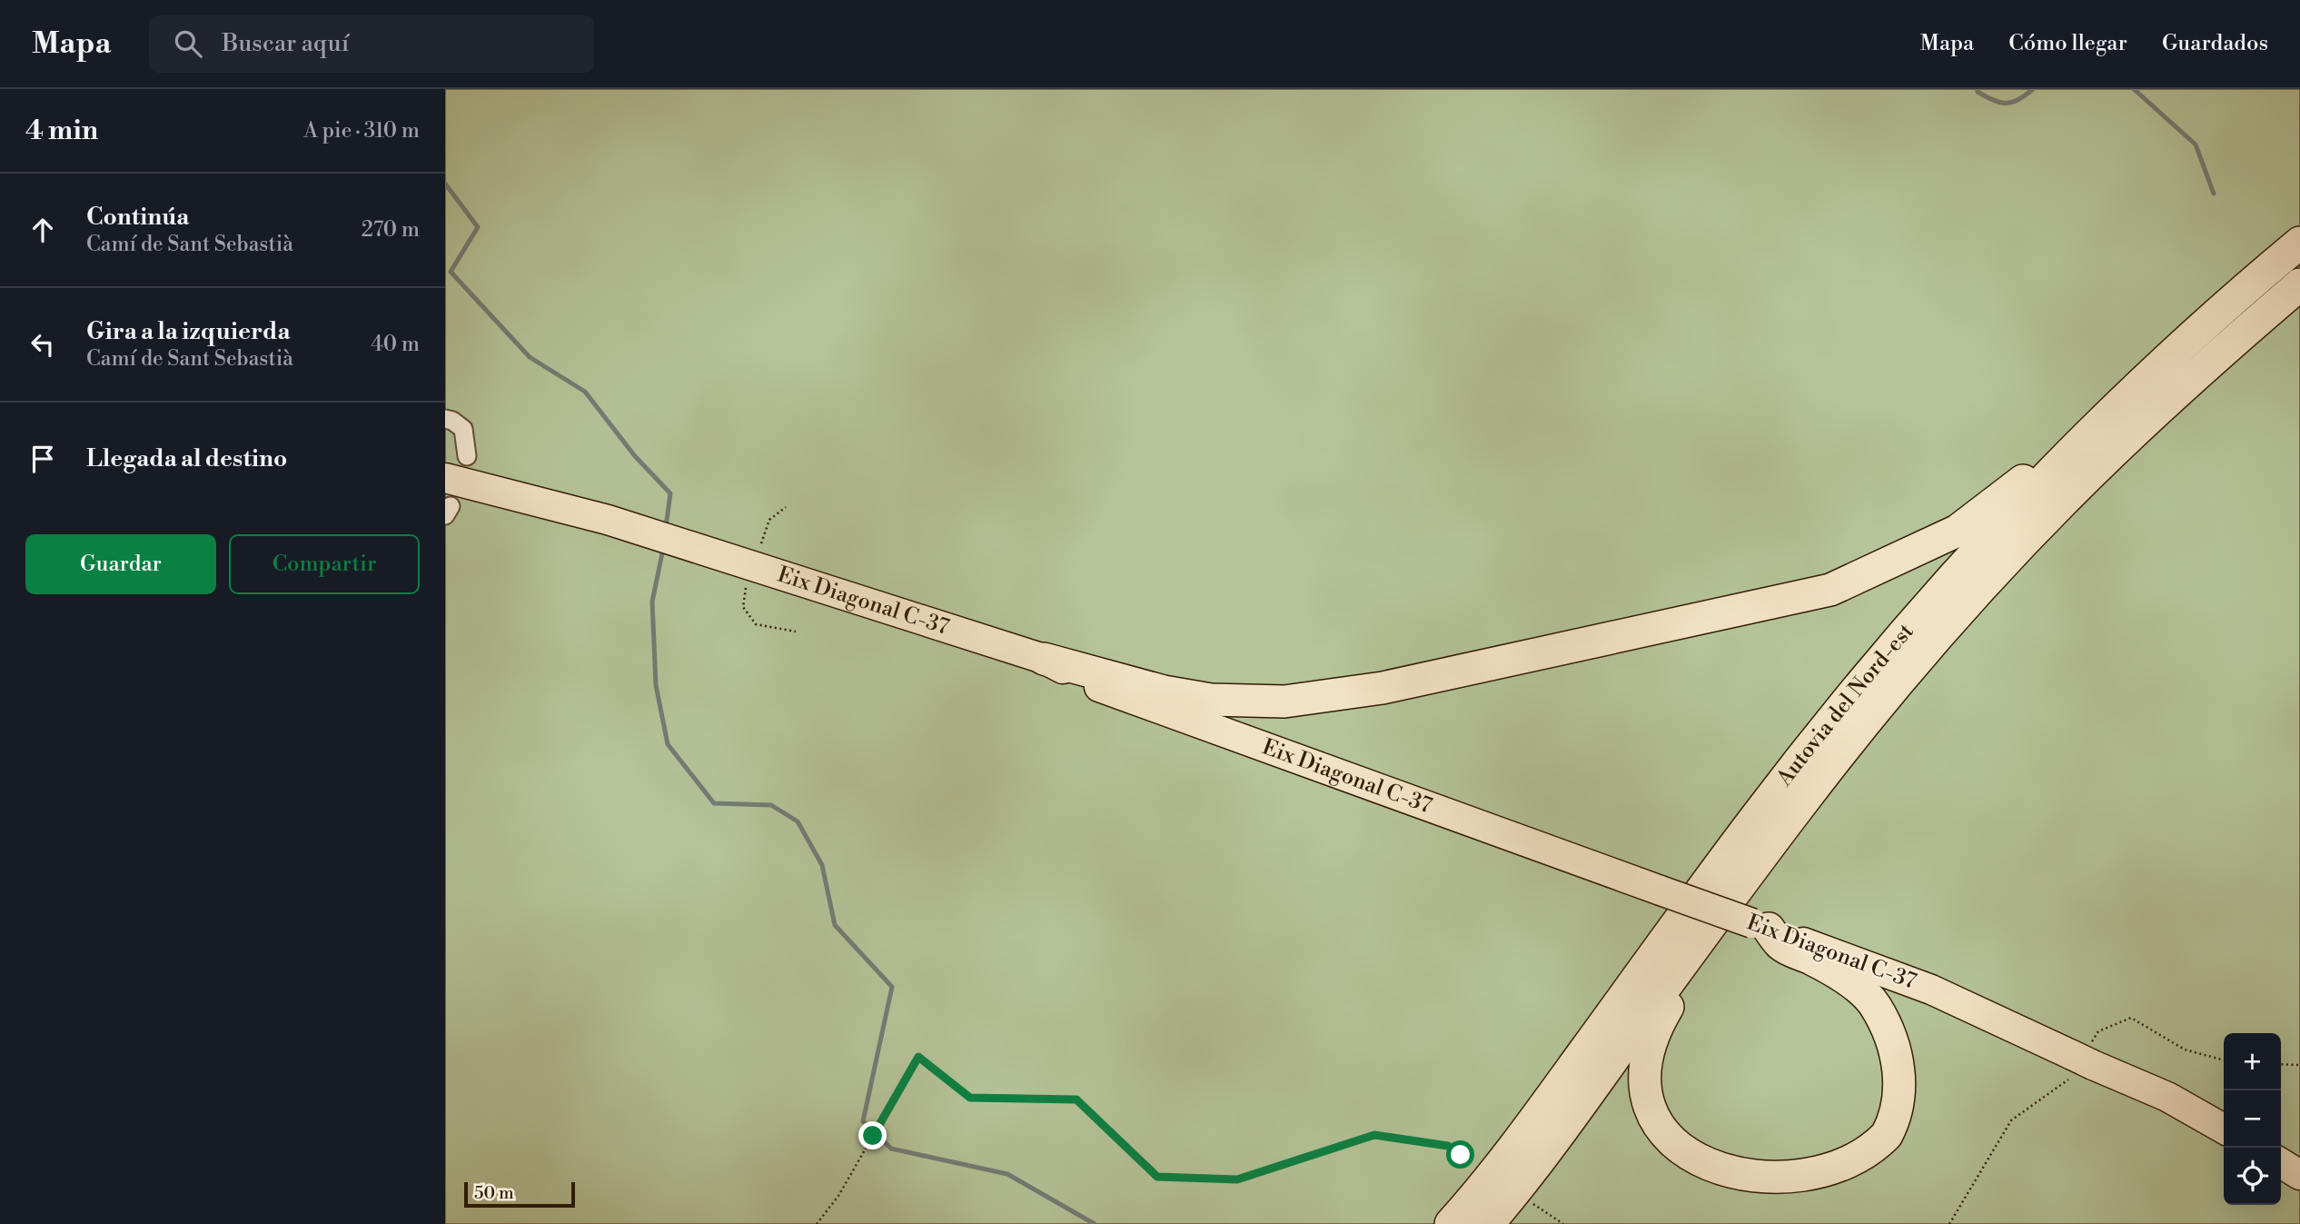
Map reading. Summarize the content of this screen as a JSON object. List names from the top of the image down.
{
  "streets": {
    "highway": ["Eix Diagonal C-37", "Autovia del Nord-est"]
  },
  "scale_bar": "50 m",
  "page": {
    "header": "Mapa",
    "search": "Buscar aquí",
    "nav": ["Mapa", "Cómo llegar", "Guardados"],
    "heading": ["4 min", "A pie · 310 m"],
    "list": [
      ["Continúa", "Camí de Sant Sebastià", "270 m"],
      ["Gira a la izquierda", "Camí de Sant Sebastià", "40 m"],
      "Llegada al destino"
    ],
    "buttons": ["Guardar", "Compartir"],
    "map_buttons": ["+", "−"],
    "scale": "50 m"
  }
}
